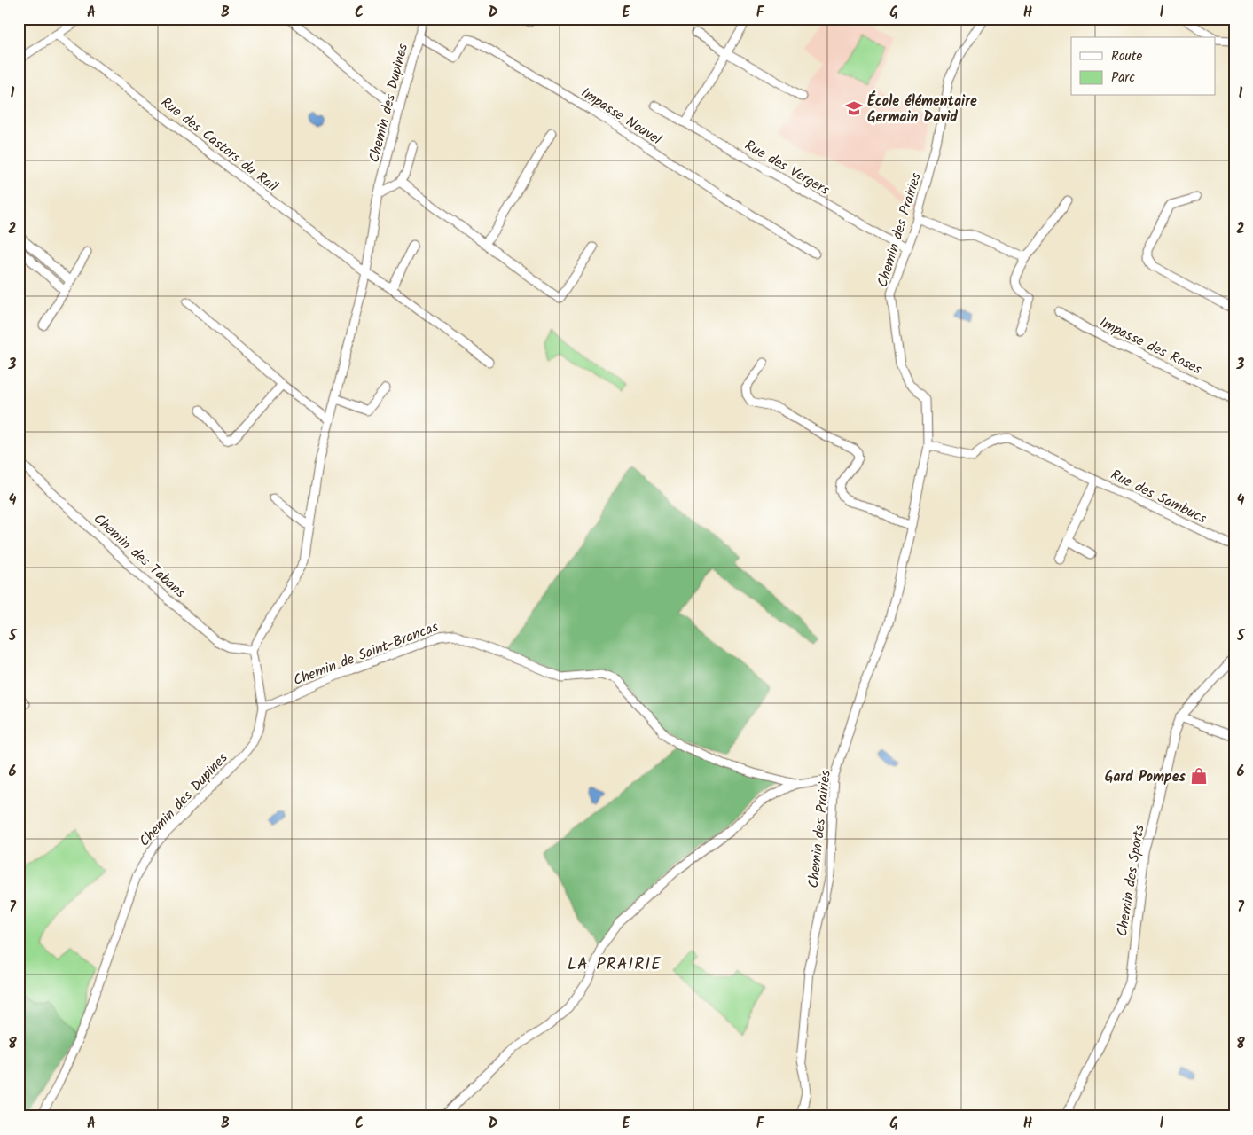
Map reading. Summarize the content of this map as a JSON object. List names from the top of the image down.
{
  "streets": {
    "street": [
      "Chemin des Dupines",
      "Impasse Nouvel",
      "Rue des Castors du Rail",
      "Rue des Vergers",
      "Chemin des Prairies",
      "Impasse des Roses",
      "Rue des Sambucs",
      "Chemin des Tabans",
      "Chemin de Saint-Brancas",
      "Chemin des Sports"
    ]
  },
  "crossings": [
    ["Chemin des Dupines", "Impasse Nouvel"],
    ["Chemin des Dupines", "Rue des Castors du Rail"],
    ["Chemin des Dupines", "Chemin des Tabans"],
    ["Chemin des Dupines", "Chemin de Saint-Brancas"],
    ["Rue des Vergers", "Chemin des Prairies"],
    ["Chemin des Prairies", "Rue des Sambucs"],
    ["Chemin des Prairies", "Chemin de Saint-Brancas"]
  ],
  "districts": ["LA PRAIRIE"],
  "places": {
    "school or university": ["École élémentaire Germain David"],
    "shop": ["Gard Pompes"]
  },
  "legend": ["Route", "Parc"],
  "grid": {
    "columns": [
      "A",
      "B",
      "C",
      "D",
      "E",
      "F",
      "G",
      "H",
      "I"
    ],
    "rows": [
      "1",
      "2",
      "3",
      "4",
      "5",
      "6",
      "7",
      "8"
    ]
  }
}
